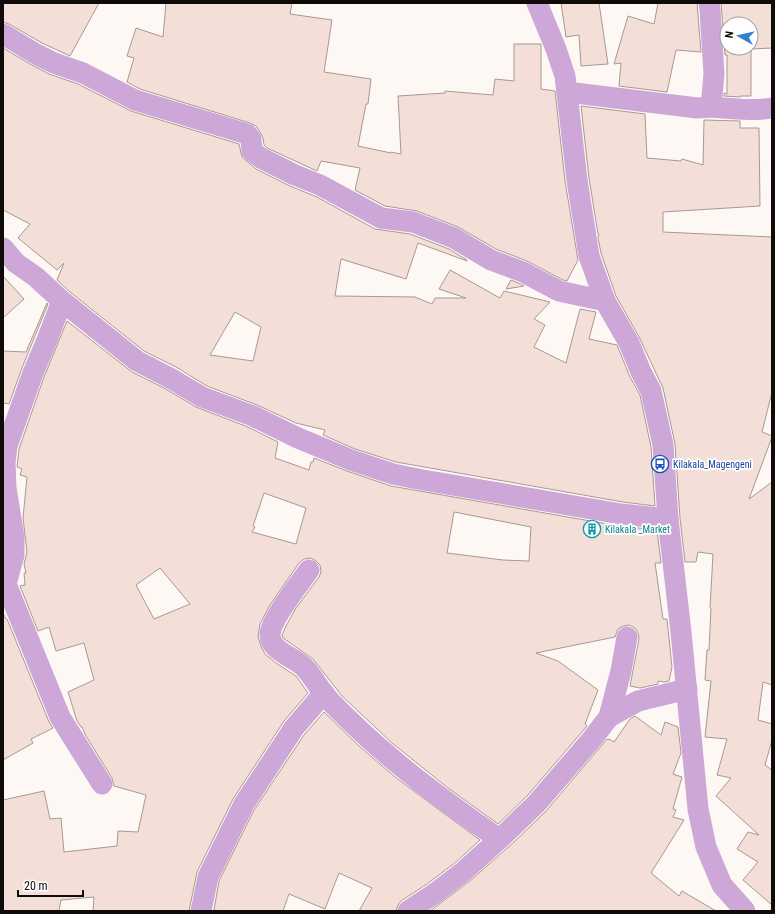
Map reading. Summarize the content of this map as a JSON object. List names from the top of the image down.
{
  "places": {
    "bus stop": ["Kilakala_Magengeni"],
    "building": ["Kilakala _Market"]
  },
  "scale_bar": "20 m",
  "north": "left"
}
